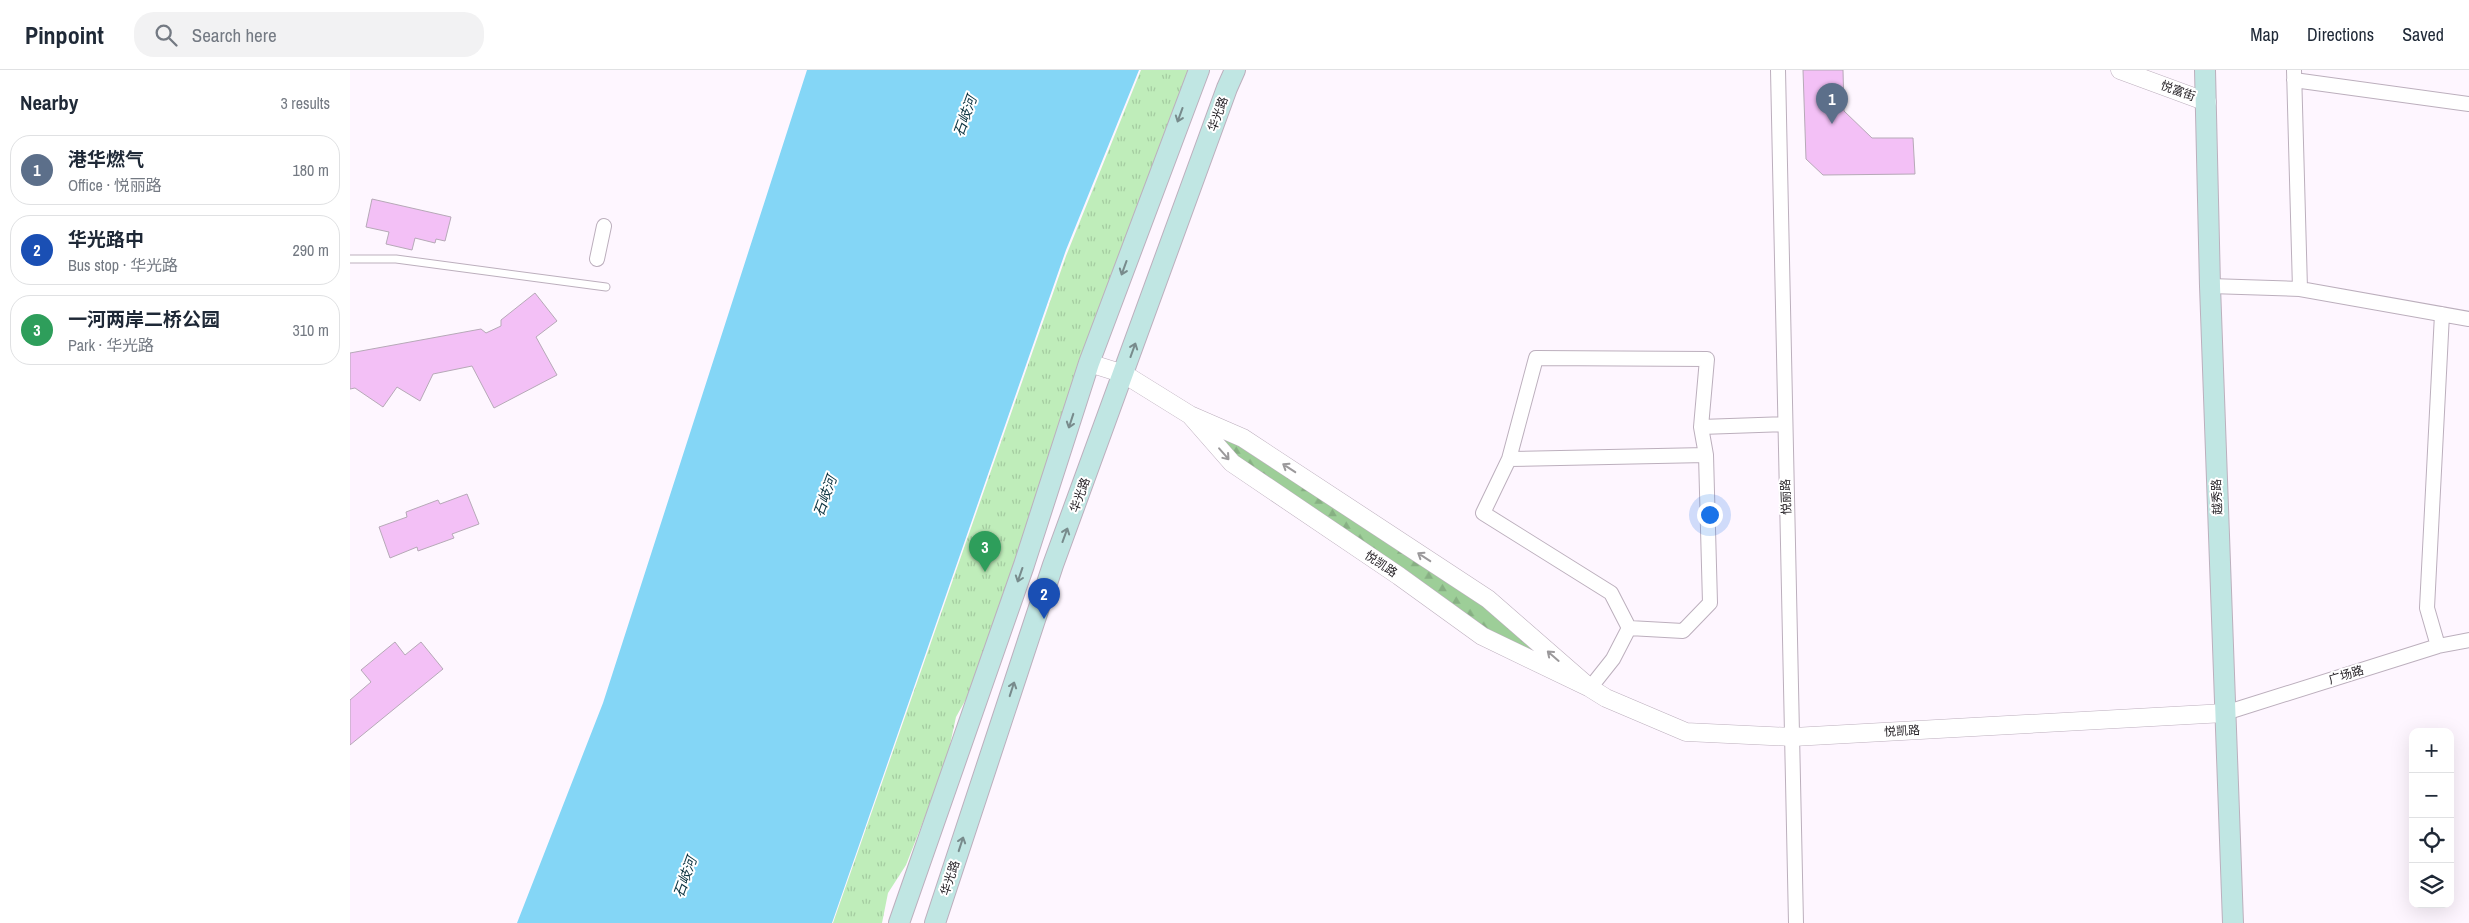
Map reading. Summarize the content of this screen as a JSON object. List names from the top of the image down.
{
  "streets": {
    "main road": ["华光路", "越秀路"],
    "street": [
      "悦富街",
      "悦丽路",
      "悦凯路",
      "广场路"
    ]
  },
  "crossings": [
    ["悦富街", "越秀路"],
    ["华光路", "悦凯路"],
    ["悦丽路", "悦凯路"],
    ["越秀路", "悦凯路"],
    ["越秀路", "广场路"],
    ["悦凯路", "广场路"]
  ],
  "water": ["石岐河"],
  "page": {
    "header": "Pinpoint",
    "search": "Search here",
    "nav": ["Map", "Directions", "Saved"],
    "heading": ["Nearby", "3 results"],
    "pins": ["1", "3", "2"],
    "list": [
      {
        "mark": "1",
        "name": "港华燃气",
        "note": "Office · 悦丽路",
        "value": "180 m"
      },
      {
        "mark": "2",
        "name": "华光路中",
        "note": "Bus stop · 华光路",
        "value": "290 m"
      },
      {
        "mark": "3",
        "name": "一河两岸二桥公园",
        "note": "Park · 华光路",
        "value": "310 m"
      }
    ],
    "map_buttons": ["+", "−"]
  }
}
